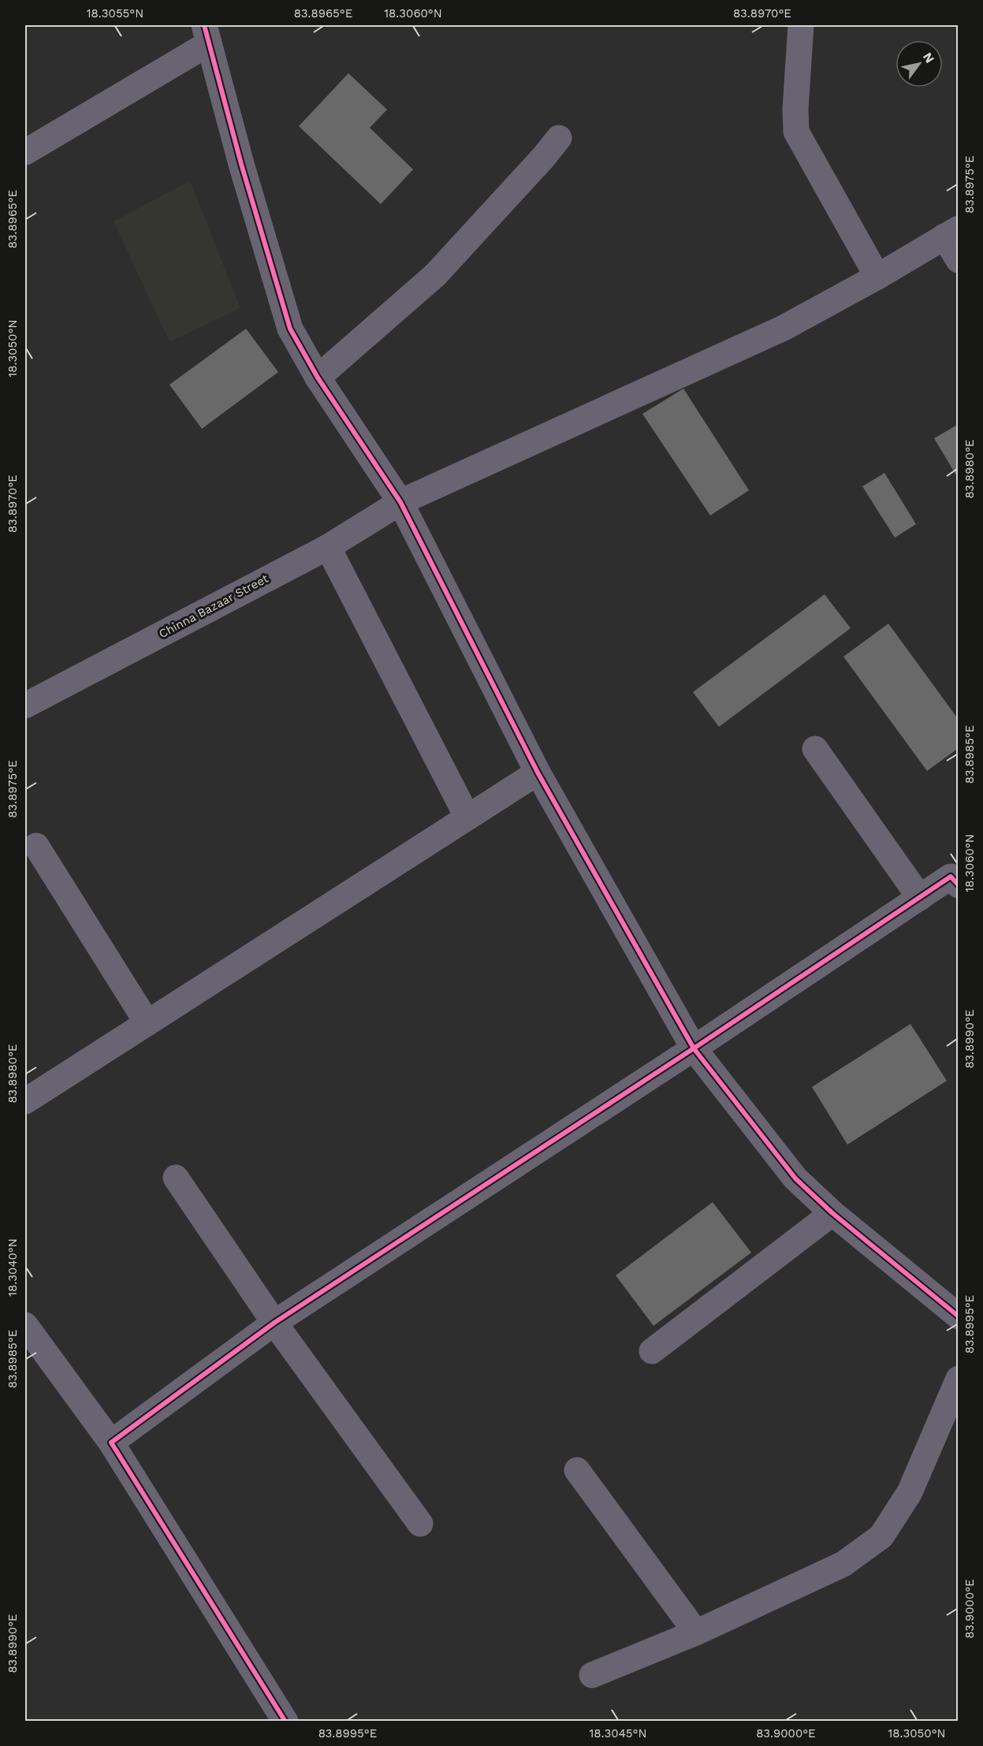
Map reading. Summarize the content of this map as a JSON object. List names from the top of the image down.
{
  "streets": {
    "street": ["Chinna Bazaar Street"]
  },
  "north": "top right",
  "coordinates": [
    "18.3055°N",
    "83.8965°E",
    "18.3060°N",
    "83.8970°E",
    "83.8975°E",
    "18.3050°N",
    "83.8980°E",
    "83.8985°E",
    "83.8990°E",
    "18.3040°N",
    "83.8995°E",
    "83.9000°E",
    "18.3045°N"
  ]
}
